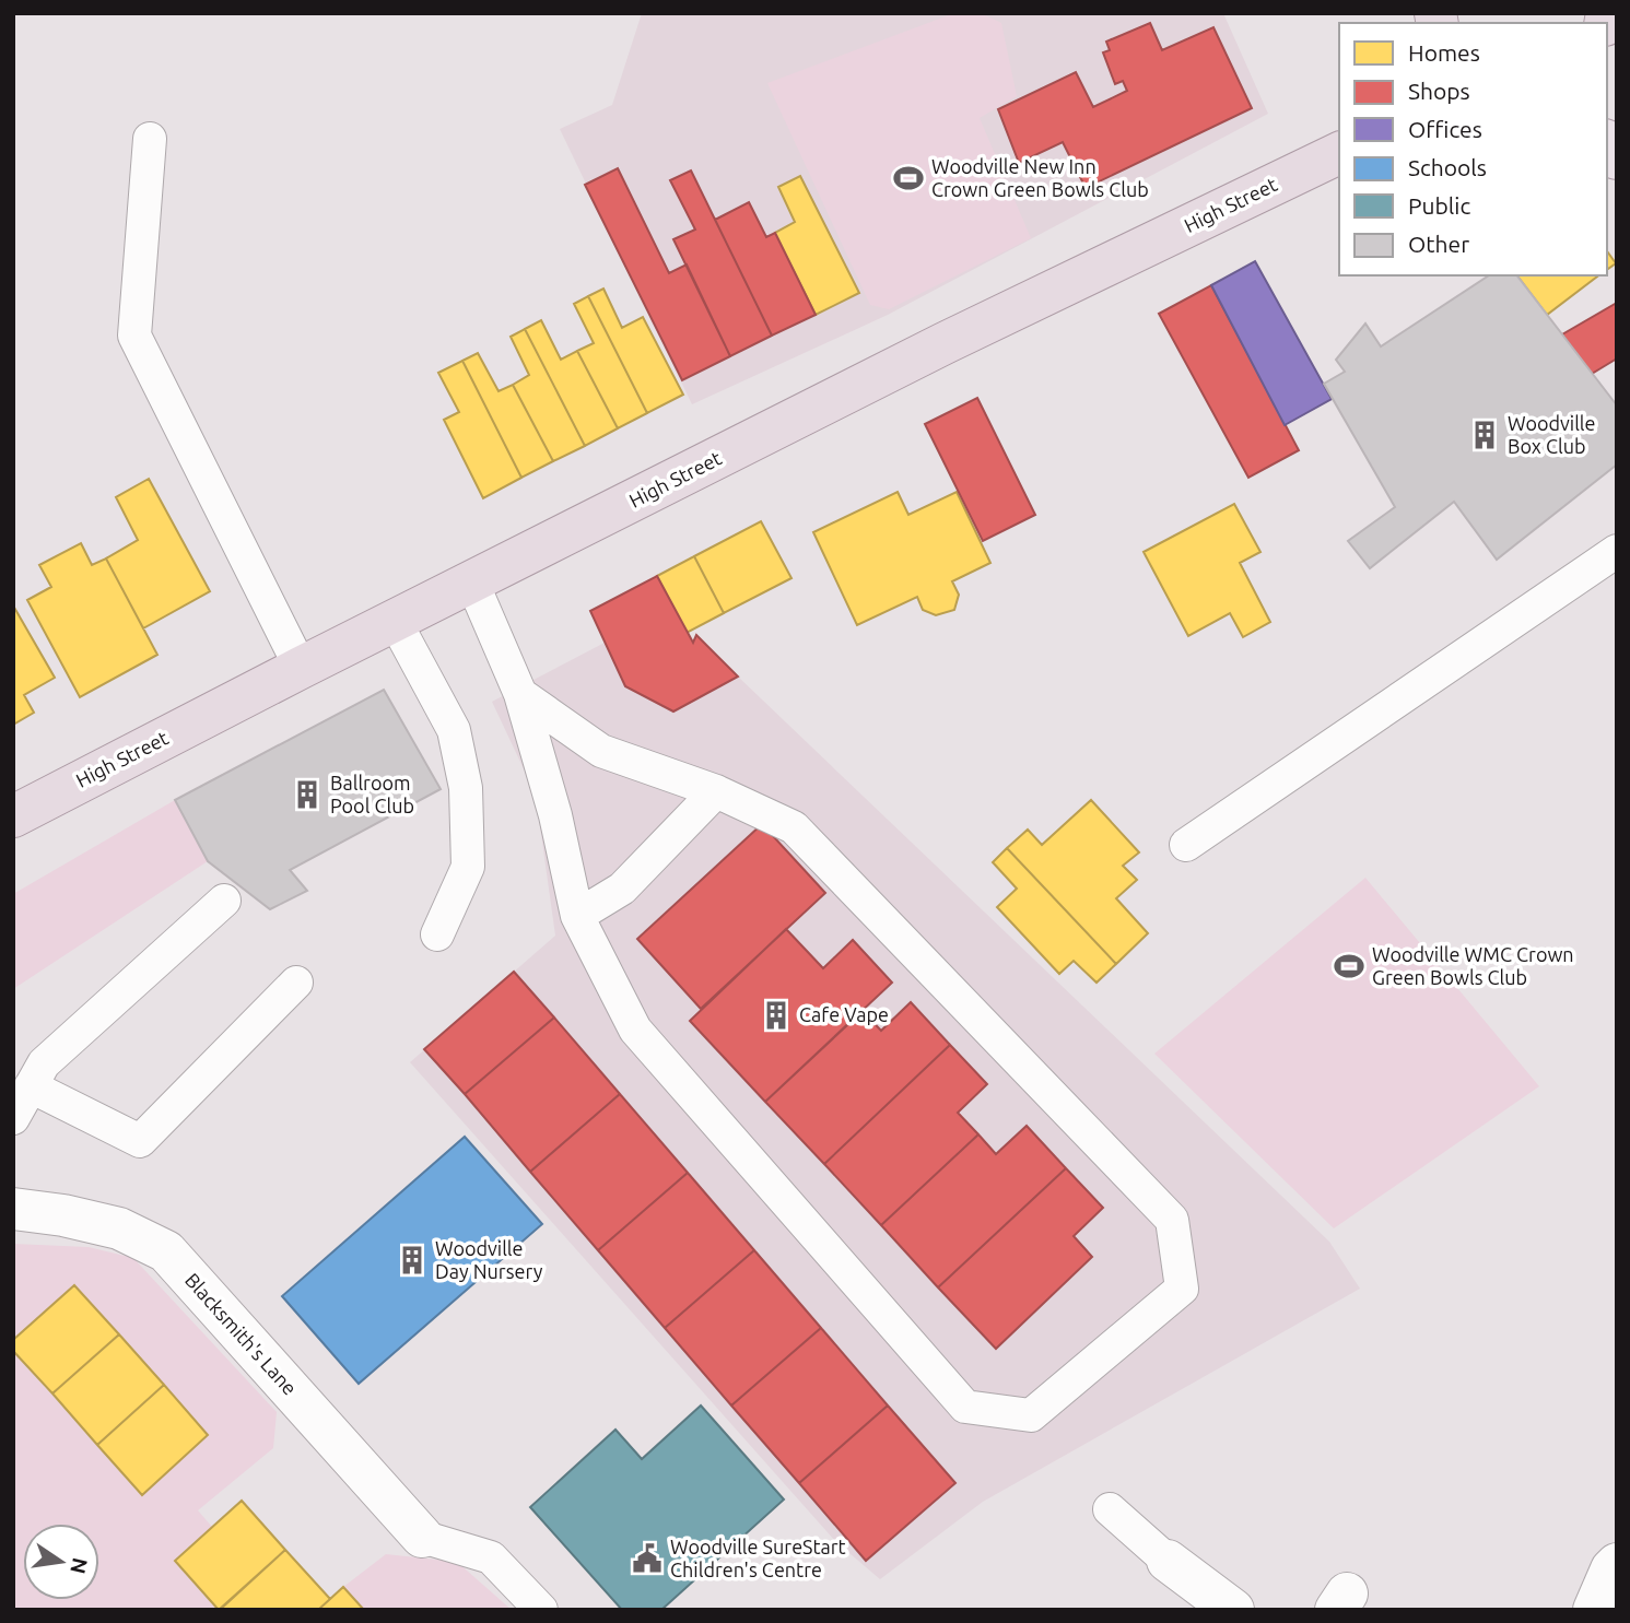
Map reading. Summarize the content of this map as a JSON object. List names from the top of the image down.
{
  "streets": {
    "highway": ["High Street"],
    "street": ["Blacksmith's Lane"]
  },
  "places": {
    "sports": ["Woodville New Inn Crown Green Bowls Club", "Woodville WMC Crown Green Bowls Club"],
    "building": [
      "Woodville Box Club",
      "Ballroom Pool Club",
      "Cafe Vape",
      "Woodville Day Nursery"
    ],
    "public building": ["Woodville SureStart Children's Centre"]
  },
  "legend": [
    "Homes",
    "Shops",
    "Offices",
    "Schools",
    "Public",
    "Other"
  ],
  "north": "right"
}
